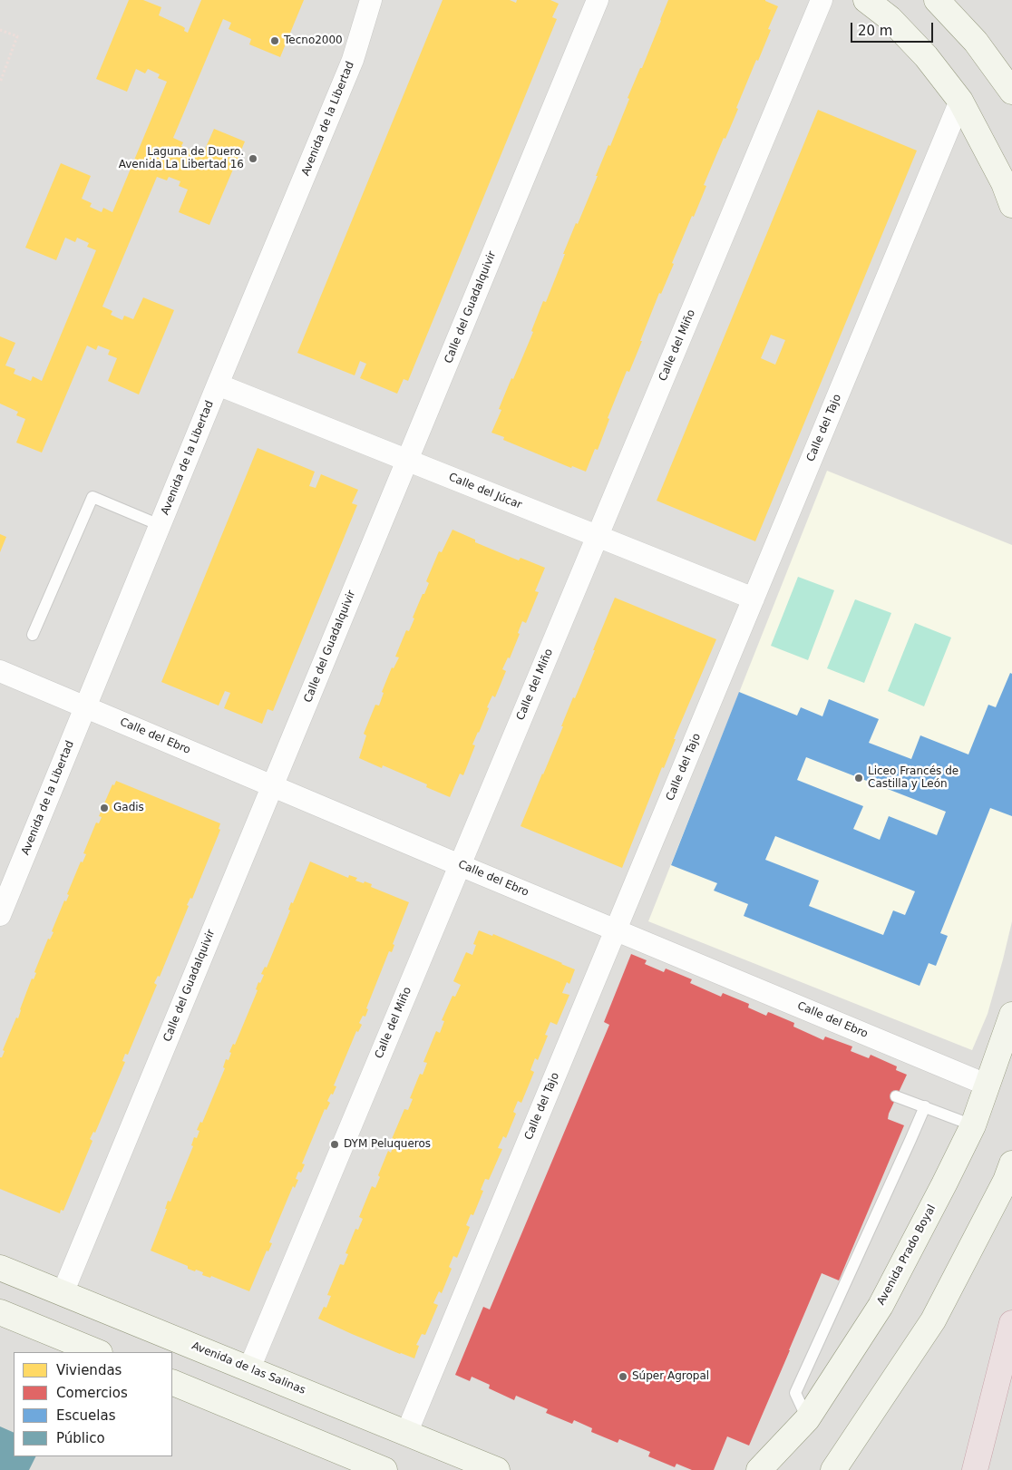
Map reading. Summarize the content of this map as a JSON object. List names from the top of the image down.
{
  "streets": {
    "street": [
      "Avenida de la Libertad",
      "Calle del Guadalquivir",
      "Calle del Miño",
      "Calle del Tajo",
      "Calle del Júcar",
      "Calle del Ebro",
      "Avenida Prado Boyal",
      "Avenida de las Salinas"
    ]
  },
  "crossings": [
    ["Avenida de la Libertad", "Calle del Júcar"],
    ["Avenida de la Libertad", "Calle del Ebro"],
    ["Calle del Guadalquivir", "Calle del Júcar"],
    ["Calle del Guadalquivir", "Calle del Ebro"],
    ["Calle del Guadalquivir", "Avenida de las Salinas"],
    ["Calle del Miño", "Calle del Júcar"],
    ["Calle del Miño", "Calle del Ebro"],
    ["Calle del Miño", "Avenida de las Salinas"],
    ["Calle del Tajo", "Calle del Júcar"],
    ["Calle del Tajo", "Calle del Ebro"],
    ["Calle del Tajo", "Avenida de las Salinas"],
    ["Calle del Ebro", "Avenida Prado Boyal"]
  ],
  "places": [
    "Tecno2000",
    "Laguna de Duero. Avenida La Libertad 16",
    "Liceo Francés de Castilla y León",
    "Gadis",
    "DYM Peluqueros",
    "Súper Agropal"
  ],
  "legend": [
    "Viviendas",
    "Comercios",
    "Escuelas",
    "Público"
  ],
  "scale_bar": "20 m"
}
